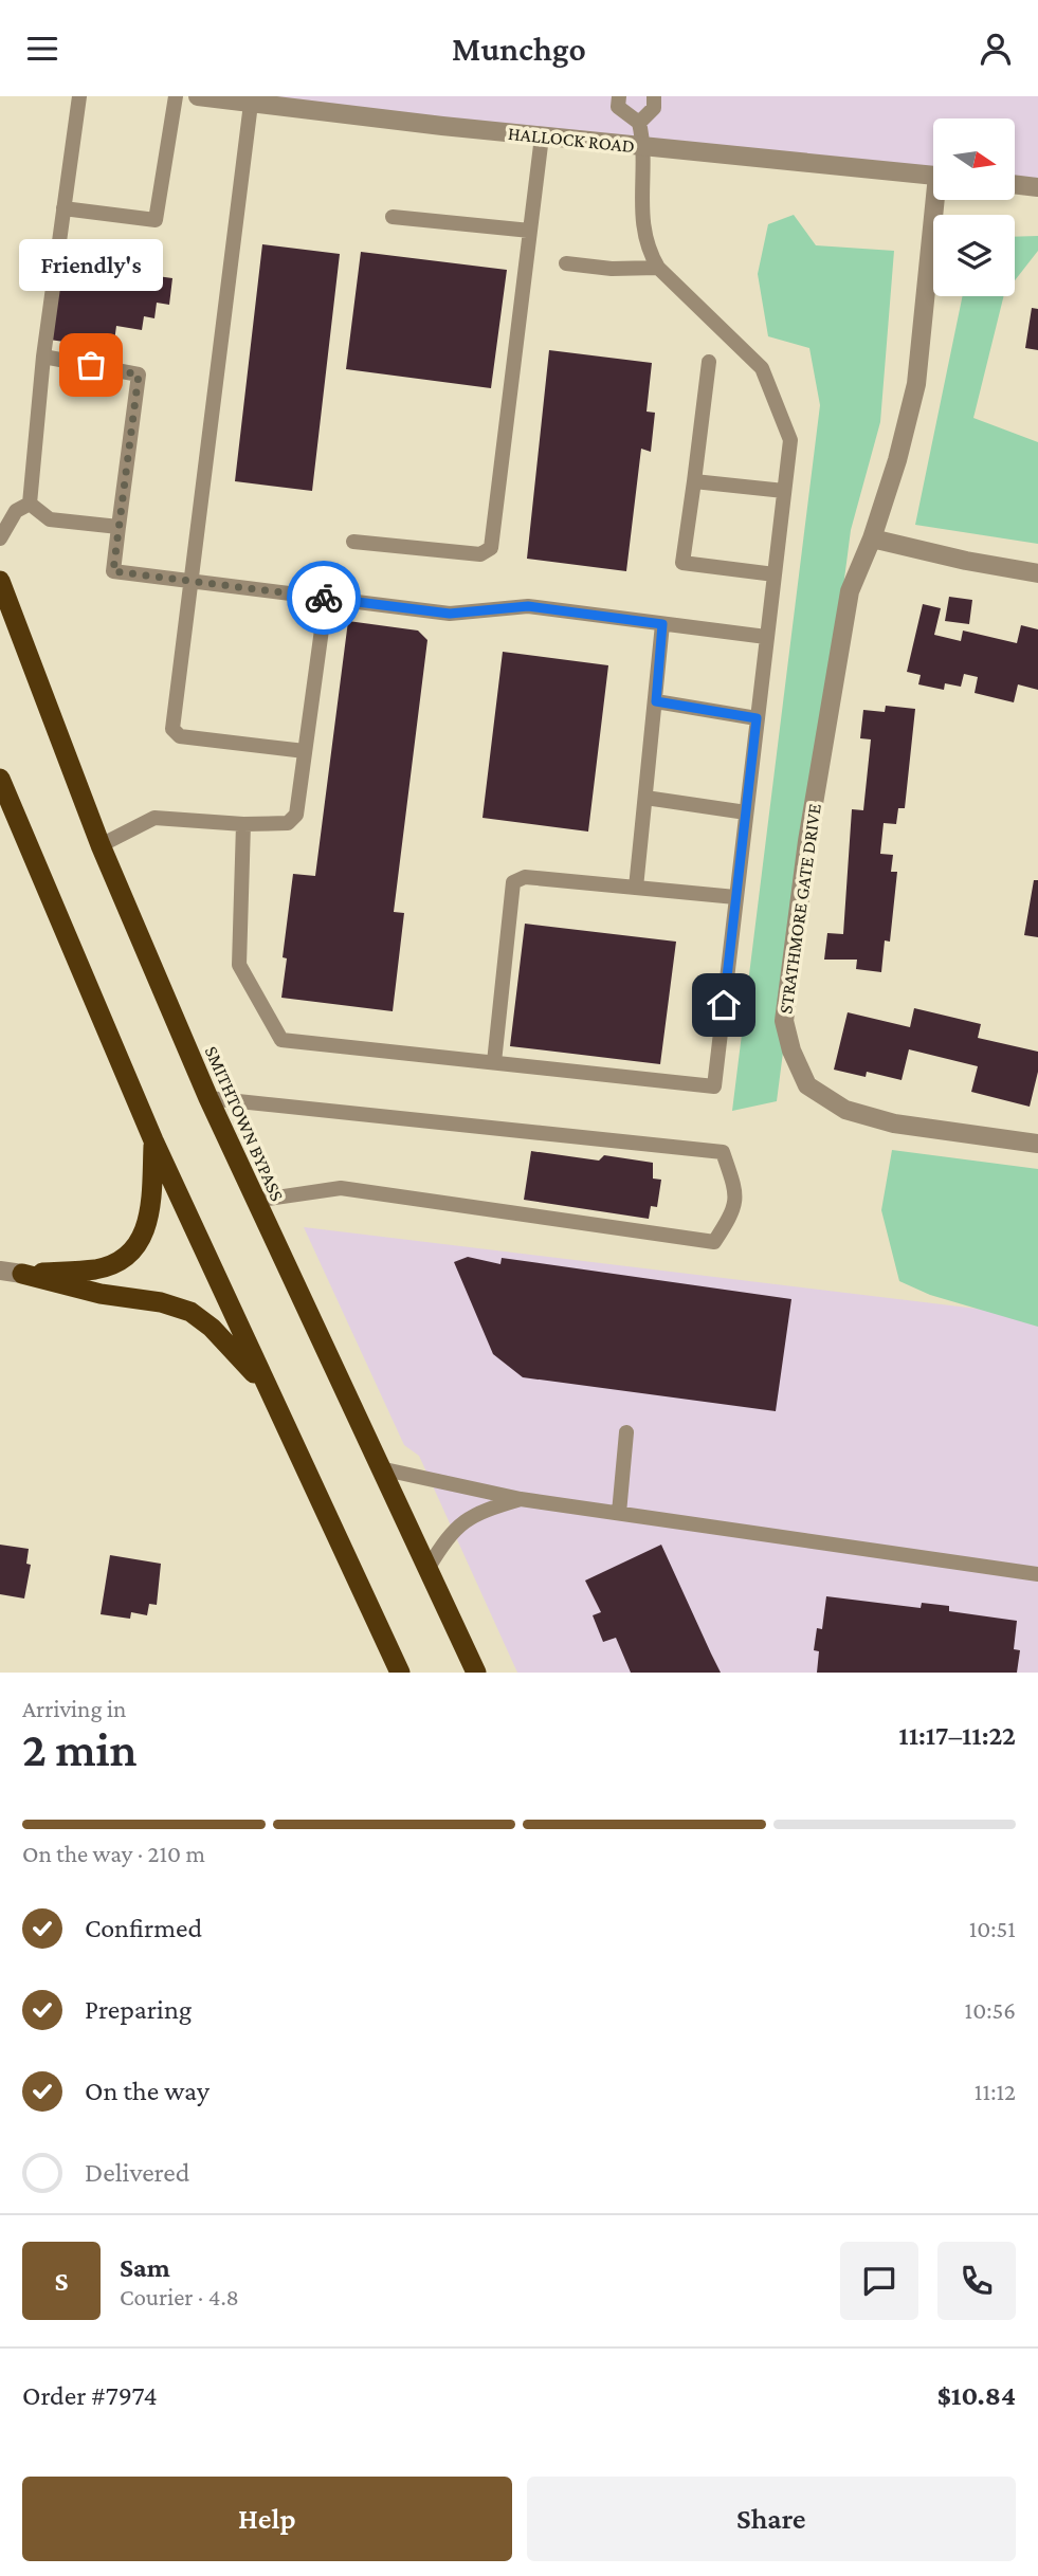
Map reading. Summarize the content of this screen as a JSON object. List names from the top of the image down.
{
  "streets": {
    "highway": ["SMITHTOWN BYPASS"],
    "street": ["HALLOCK ROAD", "STRATHMORE GATE DRIVE"]
  },
  "places": ["Friendly's"],
  "north": "right",
  "page": {
    "header": "Munchgo",
    "bubble": "Friendly's",
    "heading": ["2 min", "Arriving in", "11:17–11:22"],
    "panel": [
      "Sam",
      "Courier · 4.8",
      "Order #7974",
      "$10.84"
    ],
    "bar": "On the way · 210 m",
    "list": [
      ["Confirmed", "10:51"],
      ["Preparing", "10:56"],
      ["On the way", "11:12"],
      "Delivered"
    ],
    "round": "S",
    "buttons": ["Help", "Share"]
  }
}
